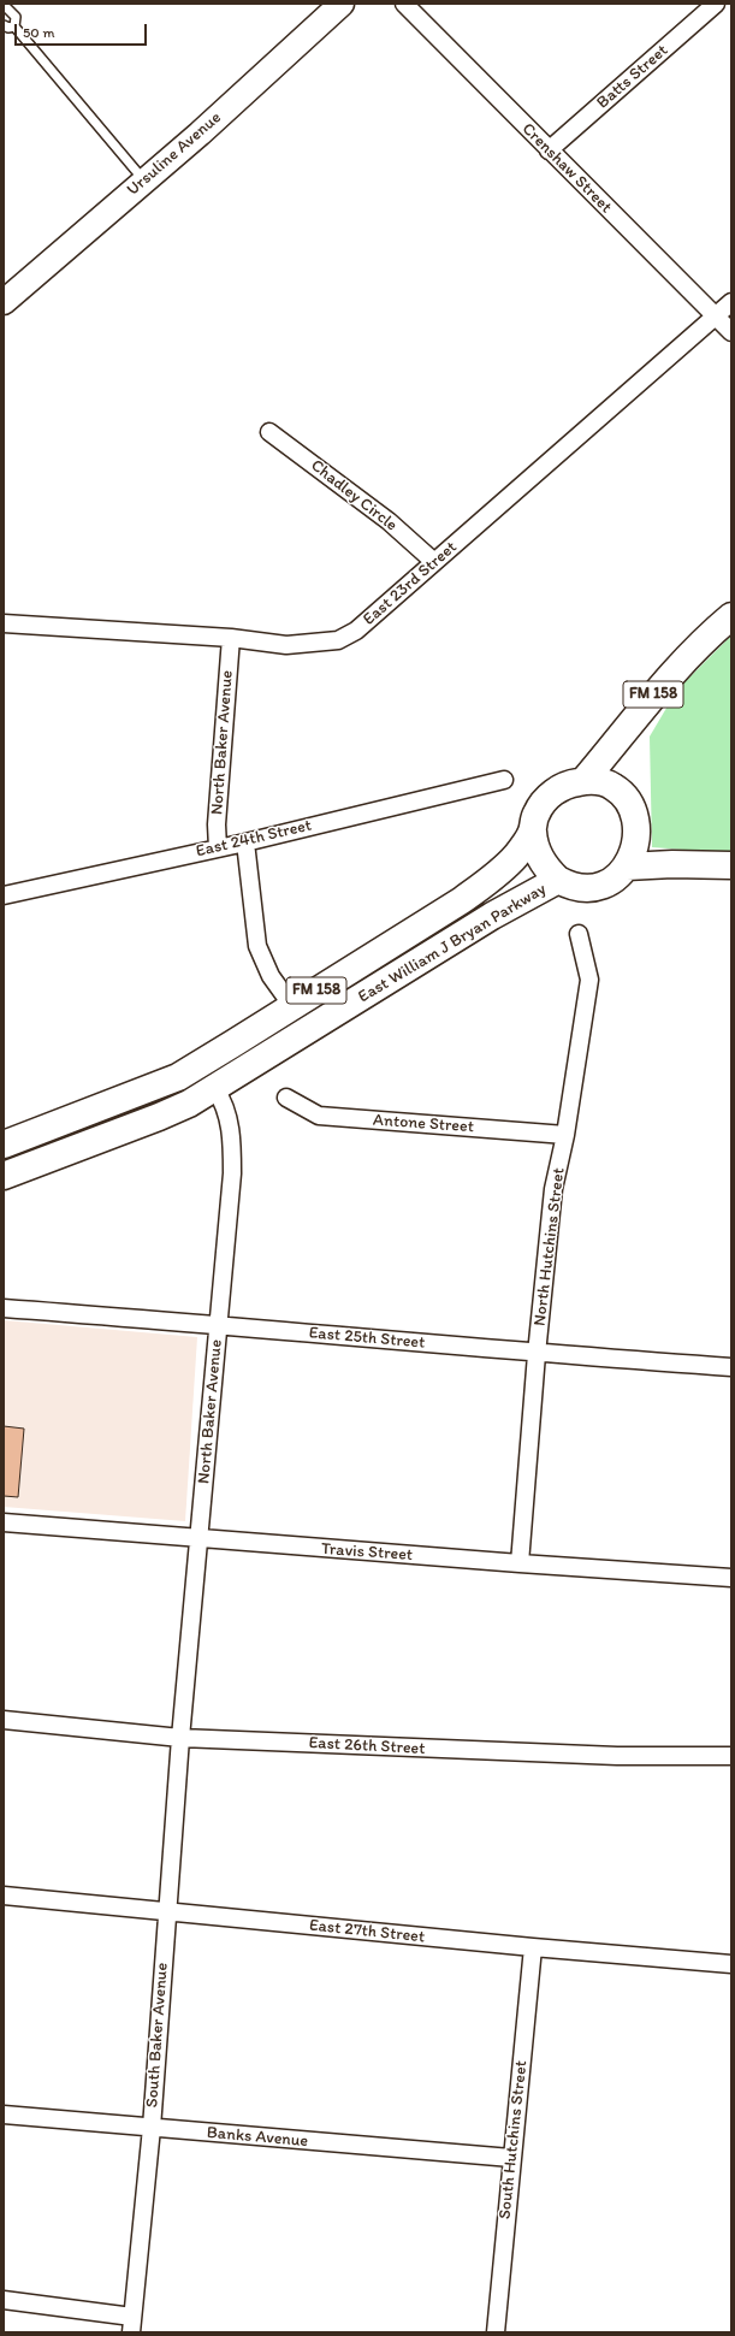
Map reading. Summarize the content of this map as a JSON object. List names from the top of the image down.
{
  "streets": {
    "main road": ["FM 158", "East William J Bryan Parkway"],
    "street": [
      "Batts Street",
      "Ursuline Avenue",
      "Crenshaw Street",
      "Chadley Circle",
      "East 23rd Street",
      "North Baker Avenue",
      "East 24th Street",
      "Antone Street",
      "North Hutchins Street",
      "East 25th Street",
      "Travis Street",
      "East 26th Street",
      "East 27th Street",
      "South Baker Avenue",
      "Banks Avenue",
      "South Hutchins Street"
    ]
  },
  "crossings": [
    ["Batts Street", "Crenshaw Street"],
    ["Crenshaw Street", "East 23rd Street"],
    ["Chadley Circle", "East 23rd Street"],
    ["East 23rd Street", "North Baker Avenue"],
    ["FM 158", "East William J Bryan Parkway"],
    ["North Baker Avenue", "East 24th Street"],
    ["North Baker Avenue", "East William J Bryan Parkway"],
    ["North Baker Avenue", "East 25th Street"],
    ["North Baker Avenue", "Travis Street"],
    ["North Baker Avenue", "East 26th Street"],
    ["North Baker Avenue", "South Baker Avenue"],
    ["Antone Street", "North Hutchins Street"],
    ["North Hutchins Street", "East 25th Street"],
    ["North Hutchins Street", "Travis Street"],
    ["East 26th Street", "South Baker Avenue"],
    ["East 27th Street", "South Baker Avenue"],
    ["East 27th Street", "South Hutchins Street"],
    ["South Baker Avenue", "Banks Avenue"],
    ["Banks Avenue", "South Hutchins Street"]
  ],
  "scale_bar": "50 m"
}
